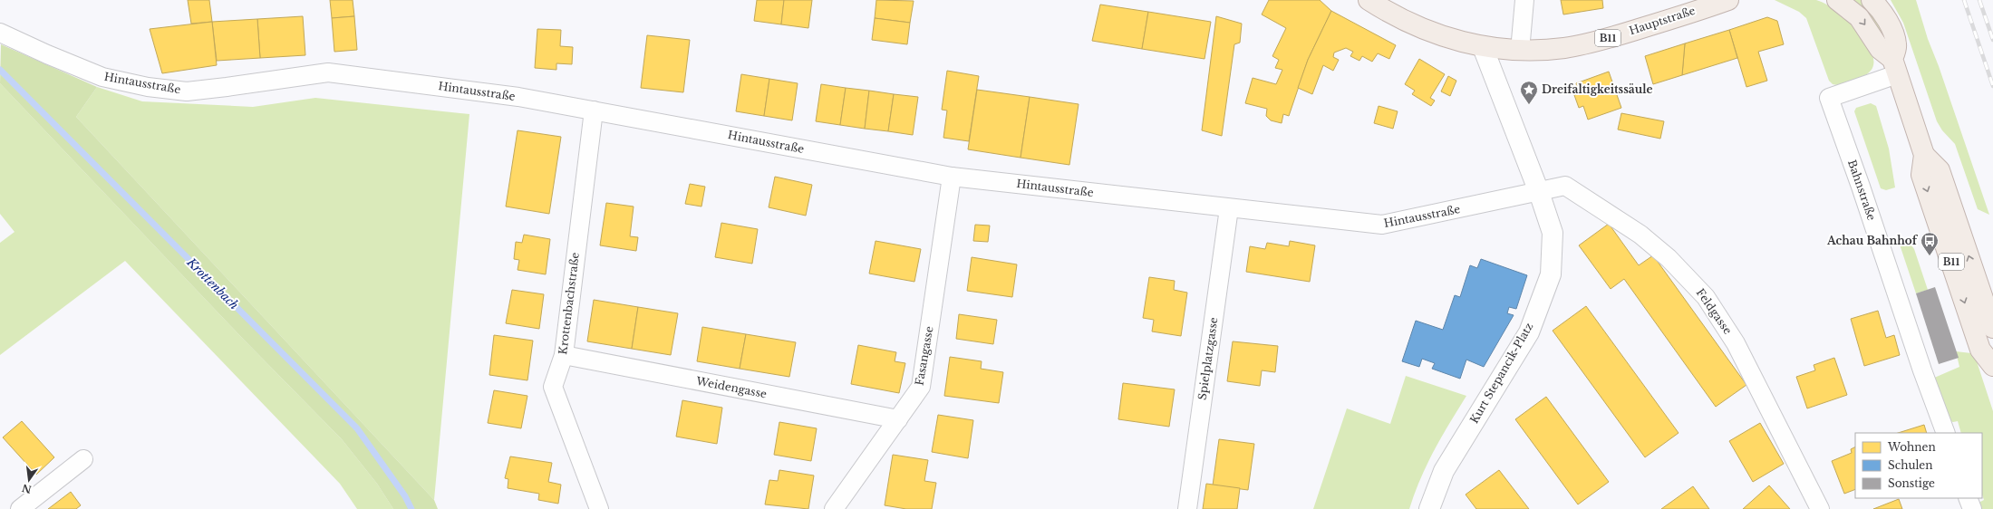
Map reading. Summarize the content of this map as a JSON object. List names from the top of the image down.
{
  "streets": {
    "main road": ["Hauptstraße", "B11"],
    "street": [
      "Hintausstraße",
      "Bahnstraße",
      "Krottenbachstraße",
      "Feldgasse",
      "Fasangasse",
      "Spielplatzgasse",
      "Kurt Stepancik-Platz",
      "Weidengasse"
    ]
  },
  "crossings": [
    ["Hauptstraße", "Kurt Stepancik-Platz"],
    ["B11", "Bahnstraße"],
    ["Hintausstraße", "Krottenbachstraße"],
    ["Hintausstraße", "Feldgasse"],
    ["Hintausstraße", "Fasangasse"],
    ["Hintausstraße", "Spielplatzgasse"],
    ["Hintausstraße", "Kurt Stepancik-Platz"],
    ["Krottenbachstraße", "Weidengasse"],
    ["Feldgasse", "Kurt Stepancik-Platz"],
    ["Fasangasse", "Weidengasse"]
  ],
  "water": ["Krottenbach"],
  "places": {
    "place": ["Dreifaltigkeitssäule"],
    "bus stop": ["Achau Bahnhof"]
  },
  "legend": ["Wohnen", "Schulen", "Sonstige"],
  "north": "bottom"
}
